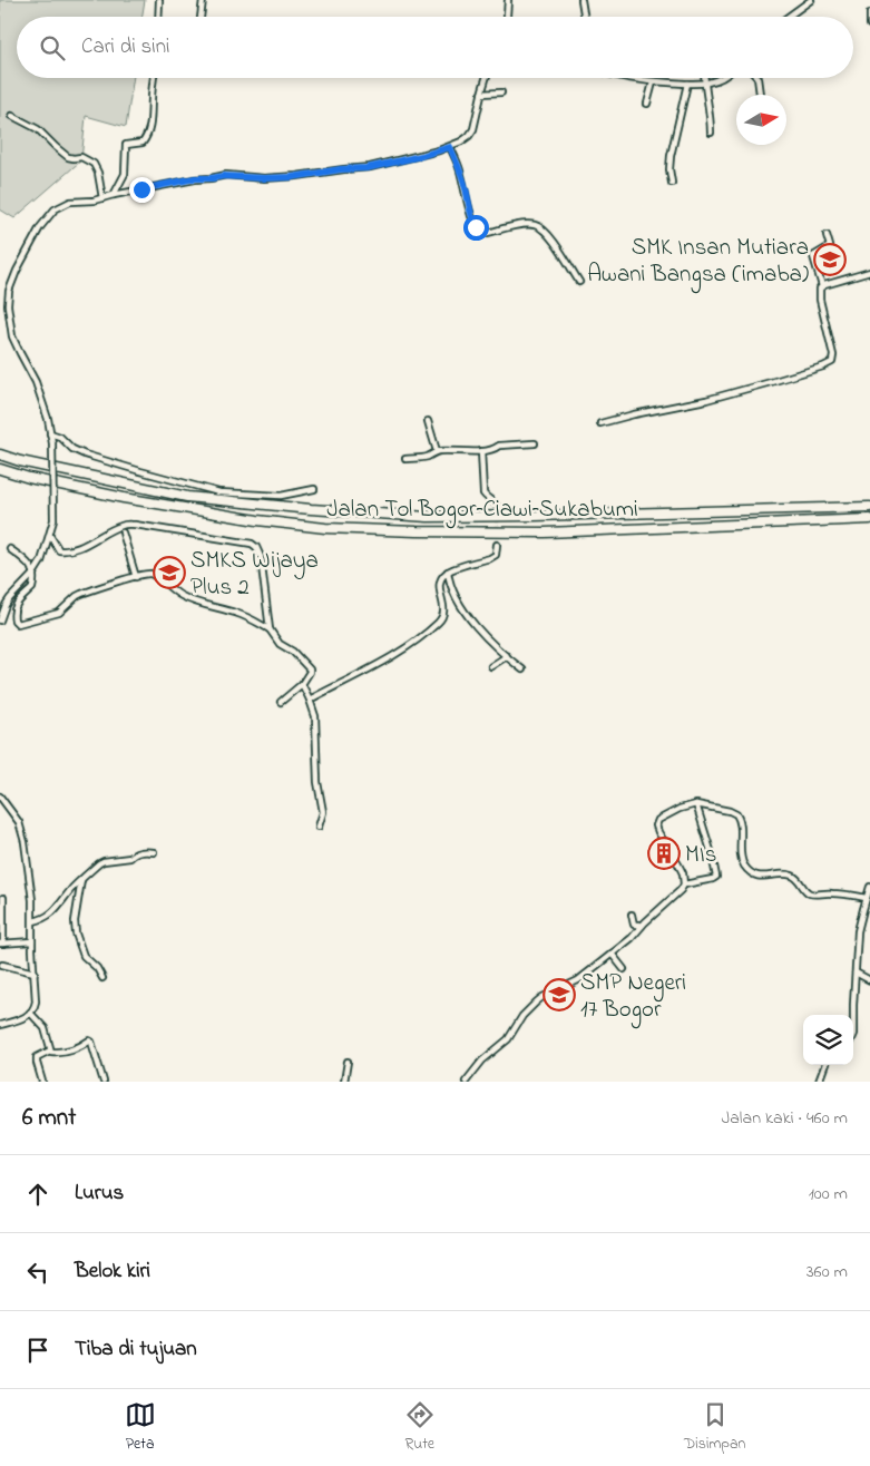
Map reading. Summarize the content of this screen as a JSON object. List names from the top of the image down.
{
  "streets": {
    "highway": ["Jalan Tol Bogor–Ciawi–Sukabumi"]
  },
  "places": {
    "school or university": ["SMK Insan Mutiara Awani Bangsa (imaba)", "SMKS Wijaya Plus 2", "SMP Negeri 17 Bogor"],
    "building": ["MIs"]
  },
  "north": "right",
  "page": {
    "search": "Cari di sini",
    "heading": ["6 mnt", "Jalan kaki · 460 m"],
    "list": [
      ["Lurus", "100 m"],
      ["Belok kiri", "360 m"],
      "Tiba di tujuan"
    ],
    "nav": ["Peta", "Rute", "Disimpan"]
  }
}
